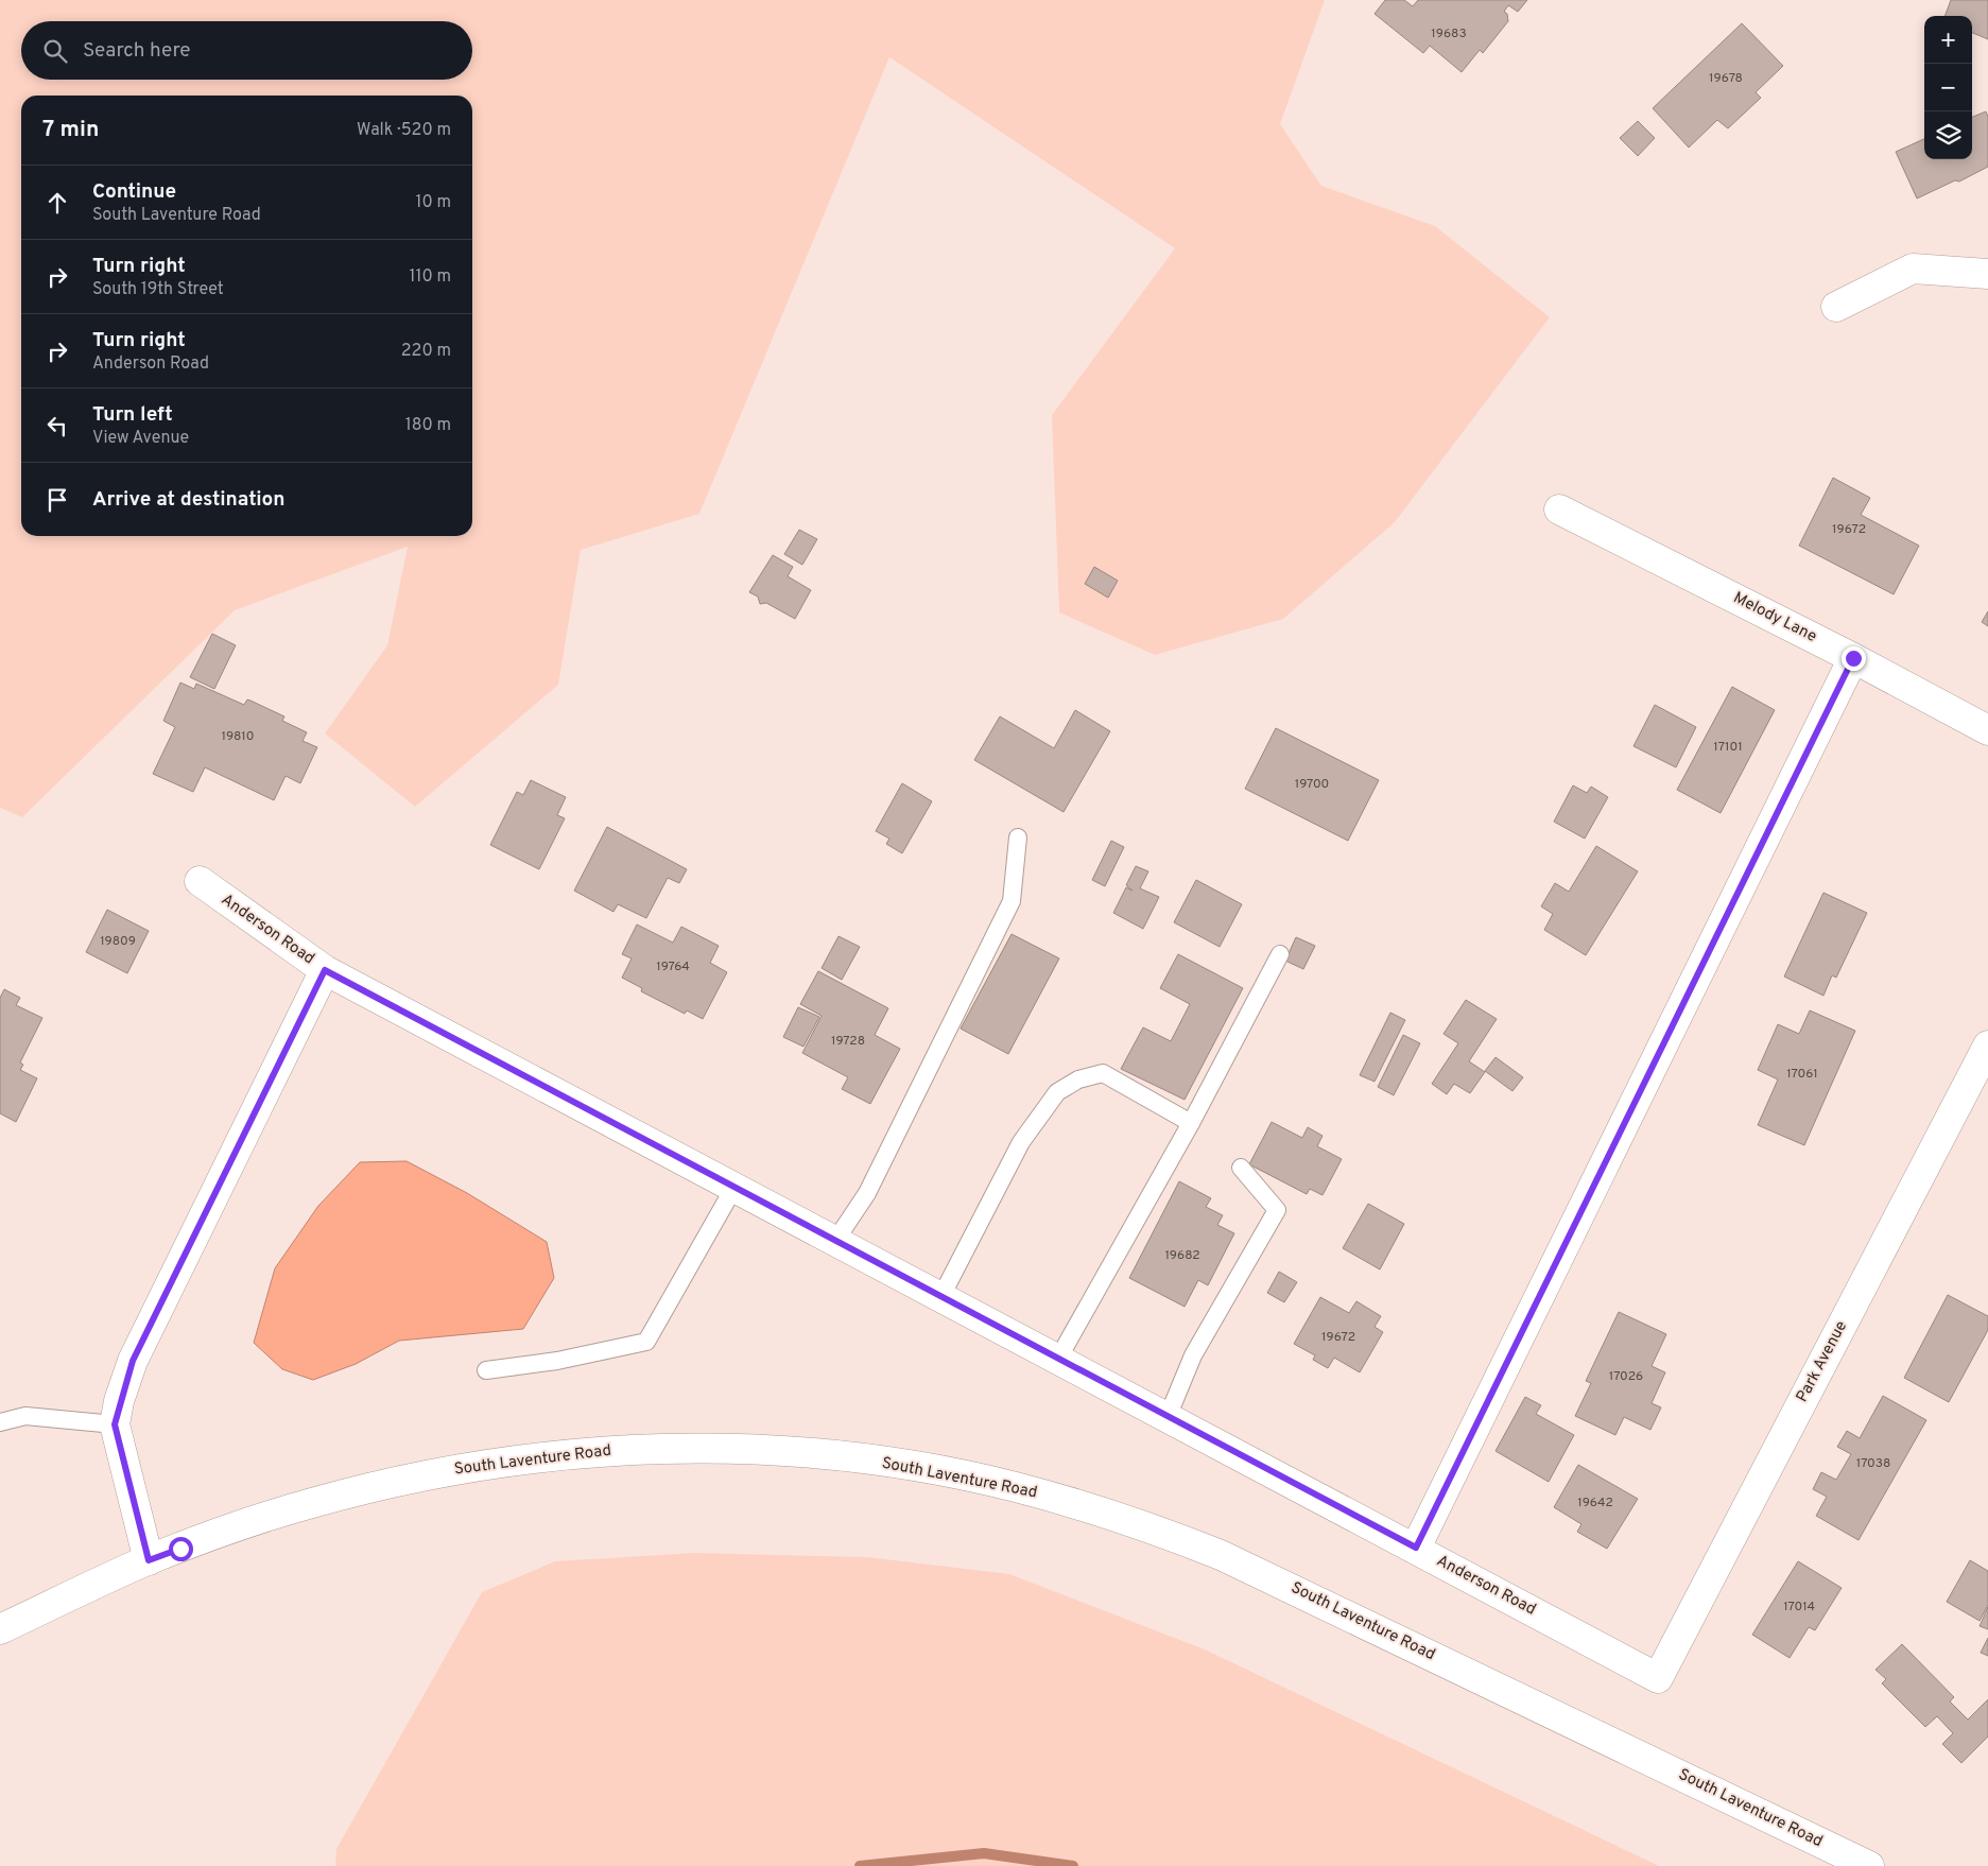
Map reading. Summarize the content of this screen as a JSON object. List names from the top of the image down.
{
  "streets": {
    "street": [
      "Melody Lane",
      "Anderson Road",
      "Park Avenue",
      "South Laventure Road"
    ]
  },
  "crossings": [
    ["Anderson Road", "Park Avenue"]
  ],
  "house_numbers": [
    "19683",
    "19678",
    "19672",
    "19810",
    "17101",
    "19700",
    "19809",
    "19764",
    "19728",
    "17061",
    "19682",
    "19672",
    "17026",
    "17038",
    "19642",
    "17014"
  ],
  "page": {
    "map_buttons": ["+", "−"],
    "search": "Search here",
    "heading": ["7 min", "Walk · 520 m"],
    "list": [
      ["Continue", "South Laventure Road", "10 m"],
      ["Turn right", "South 19th Street", "110 m"],
      ["Turn right", "Anderson Road", "220 m"],
      ["Turn left", "View Avenue", "180 m"],
      "Arrive at destination"
    ]
  }
}
